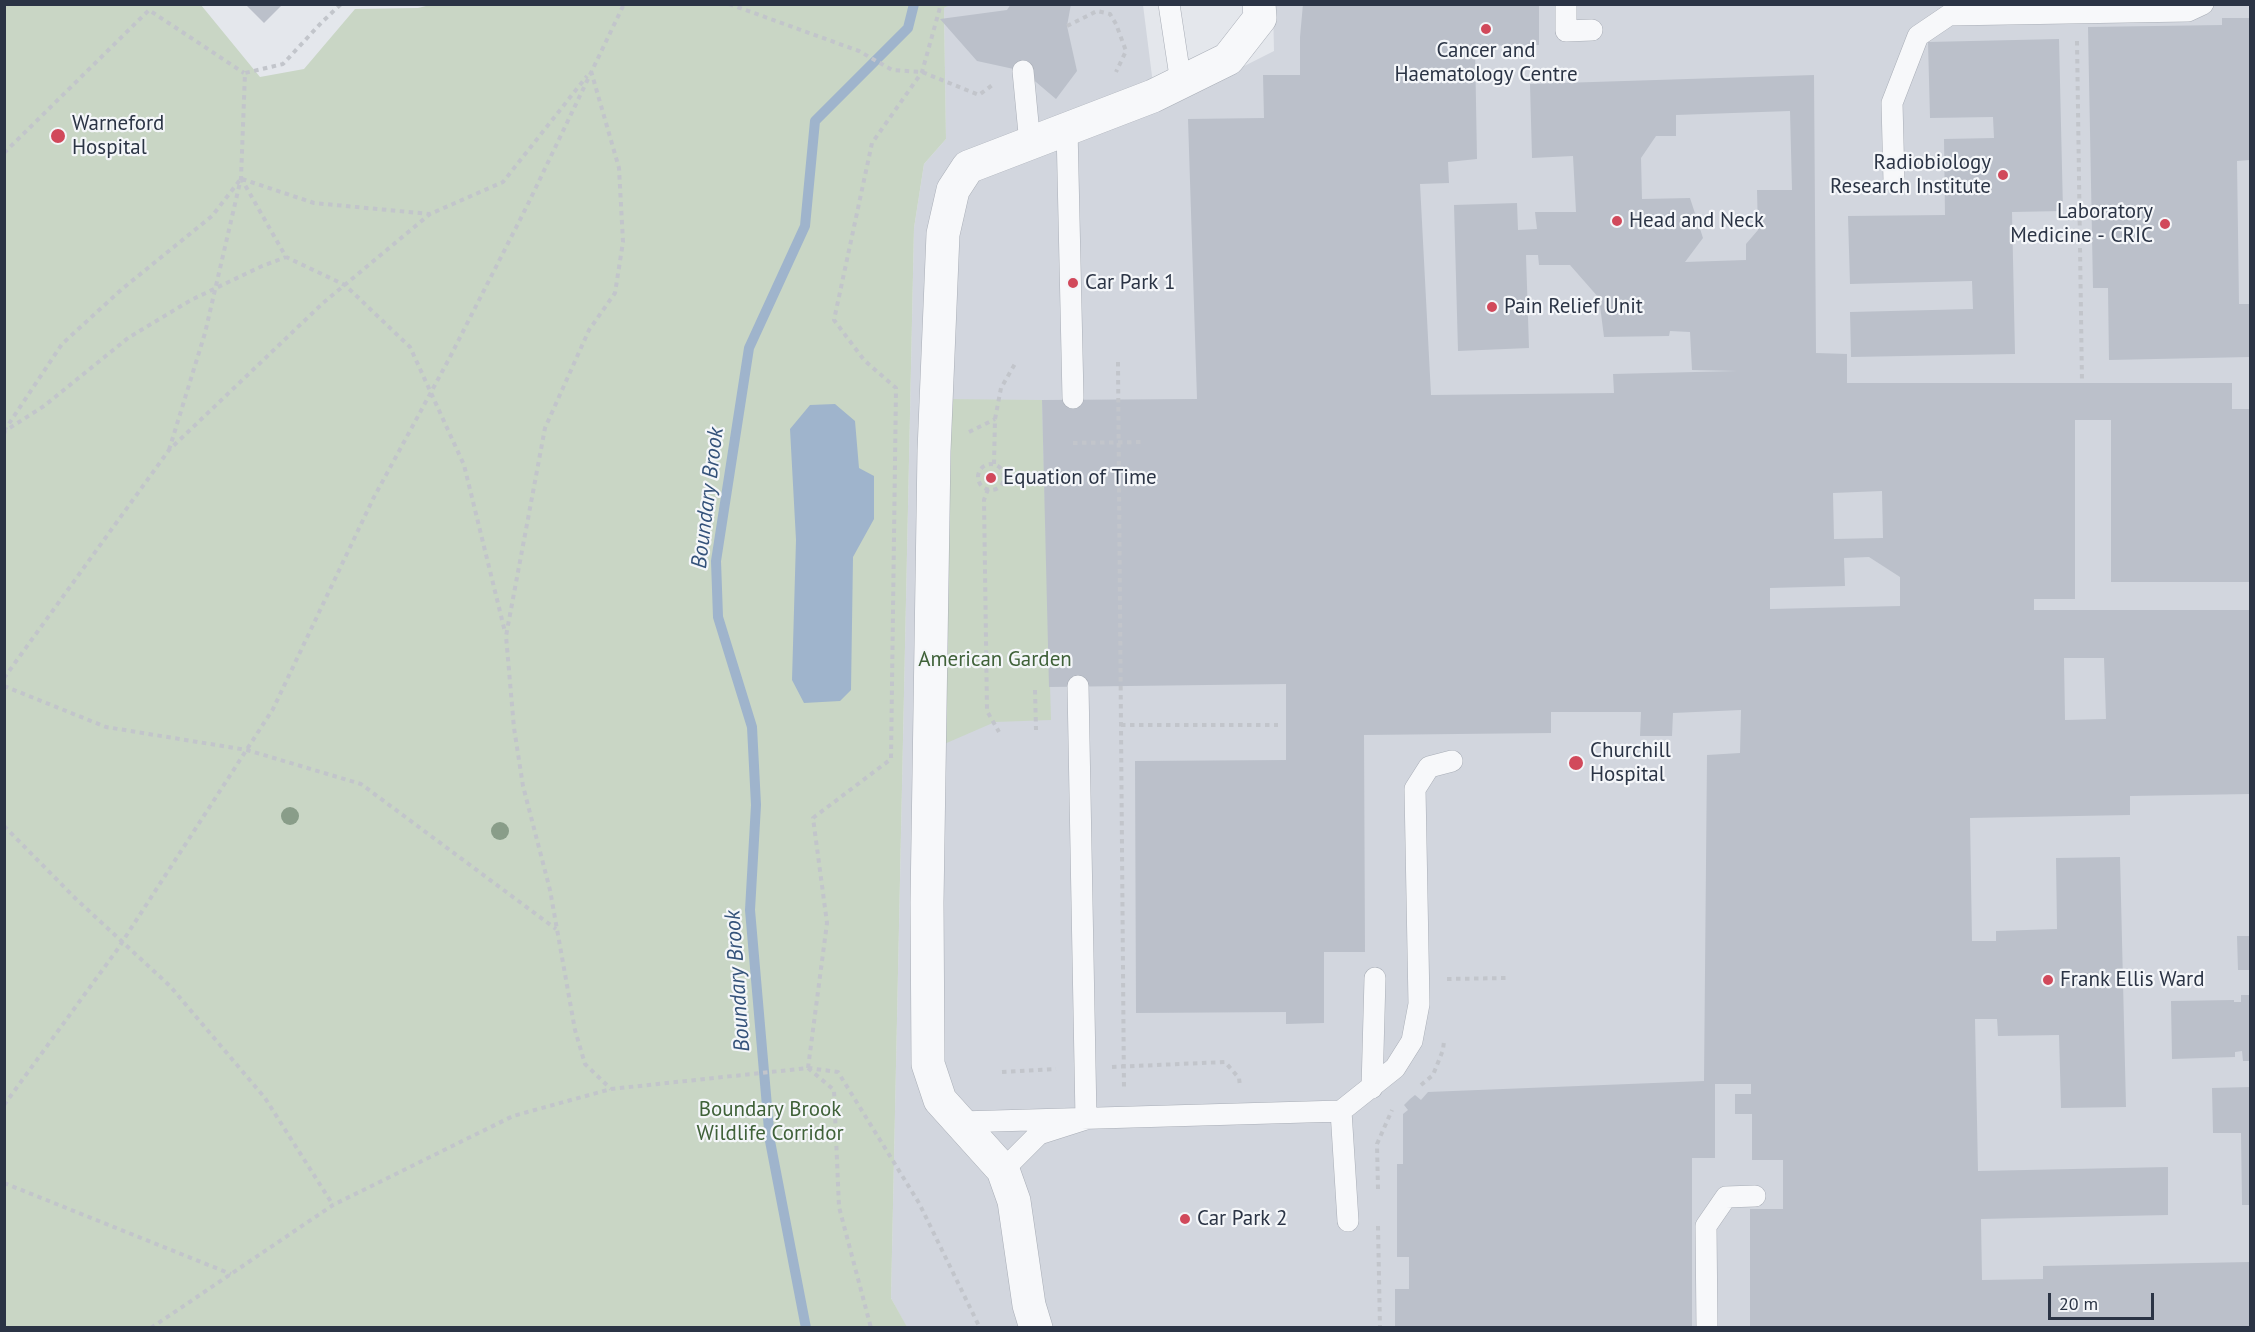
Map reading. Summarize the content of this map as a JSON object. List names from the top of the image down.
{
  "water": ["Boundary Brook"],
  "parks": ["American Garden", "Boundary Brook Wildlife Corridor"],
  "places": [
    "Cancer and Haematology Centre",
    "Warneford Hospital",
    "Radiobiology Research Institute",
    "Head and Neck",
    "Laboratory Medicine - CRIC",
    "Car Park 1",
    "Pain Relief Unit",
    "Equation of Time",
    "Churchill Hospital",
    "Frank Ellis Ward",
    "Car Park 2"
  ],
  "scale_bar": "20 m"
}
